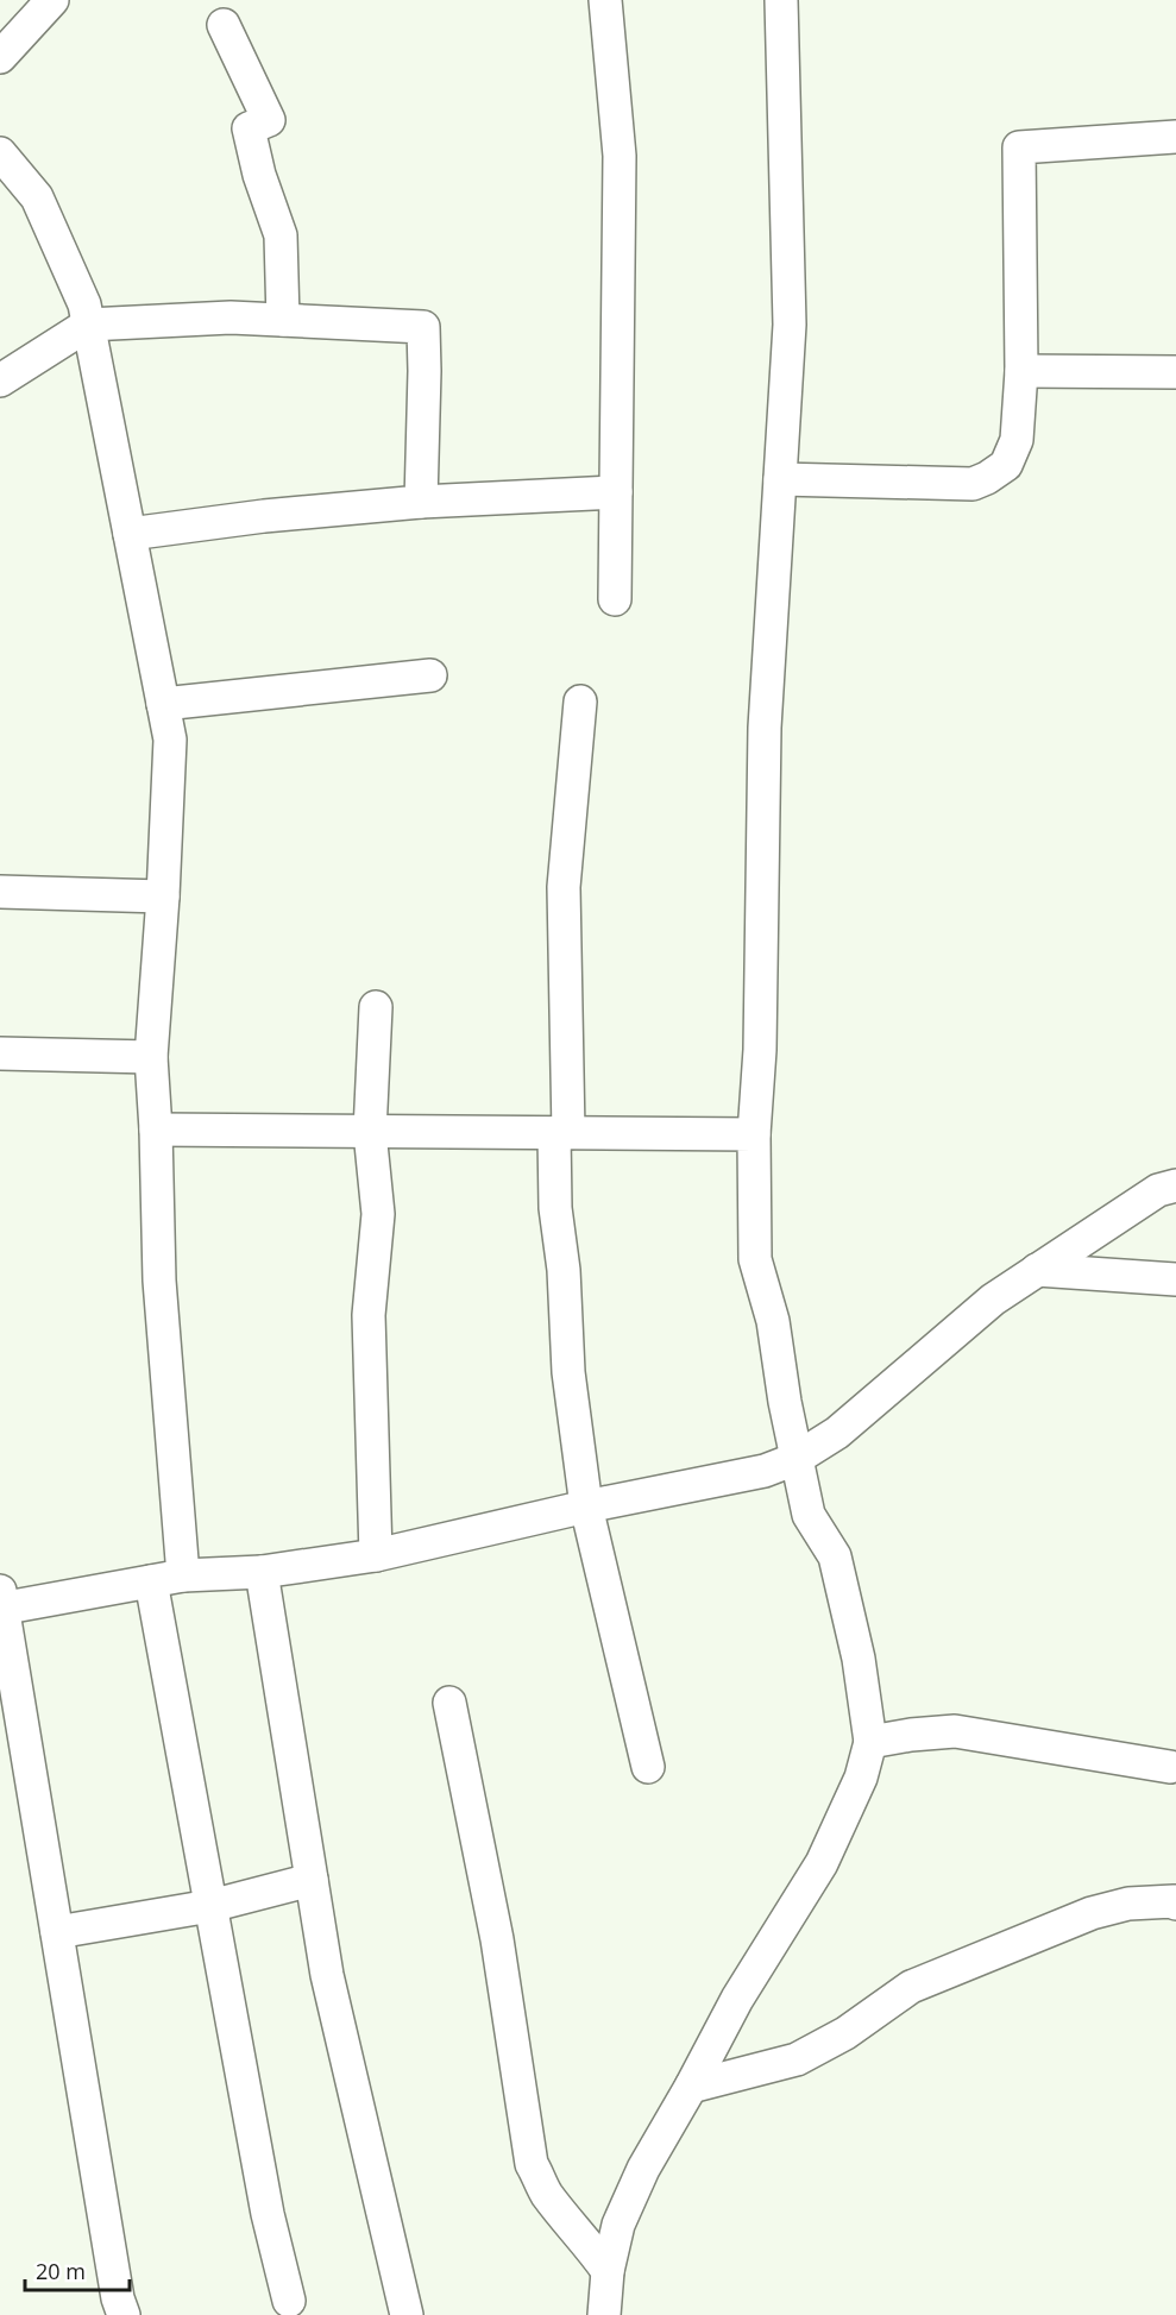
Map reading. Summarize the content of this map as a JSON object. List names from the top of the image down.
{
  "scale_bar": "20 m"
}
